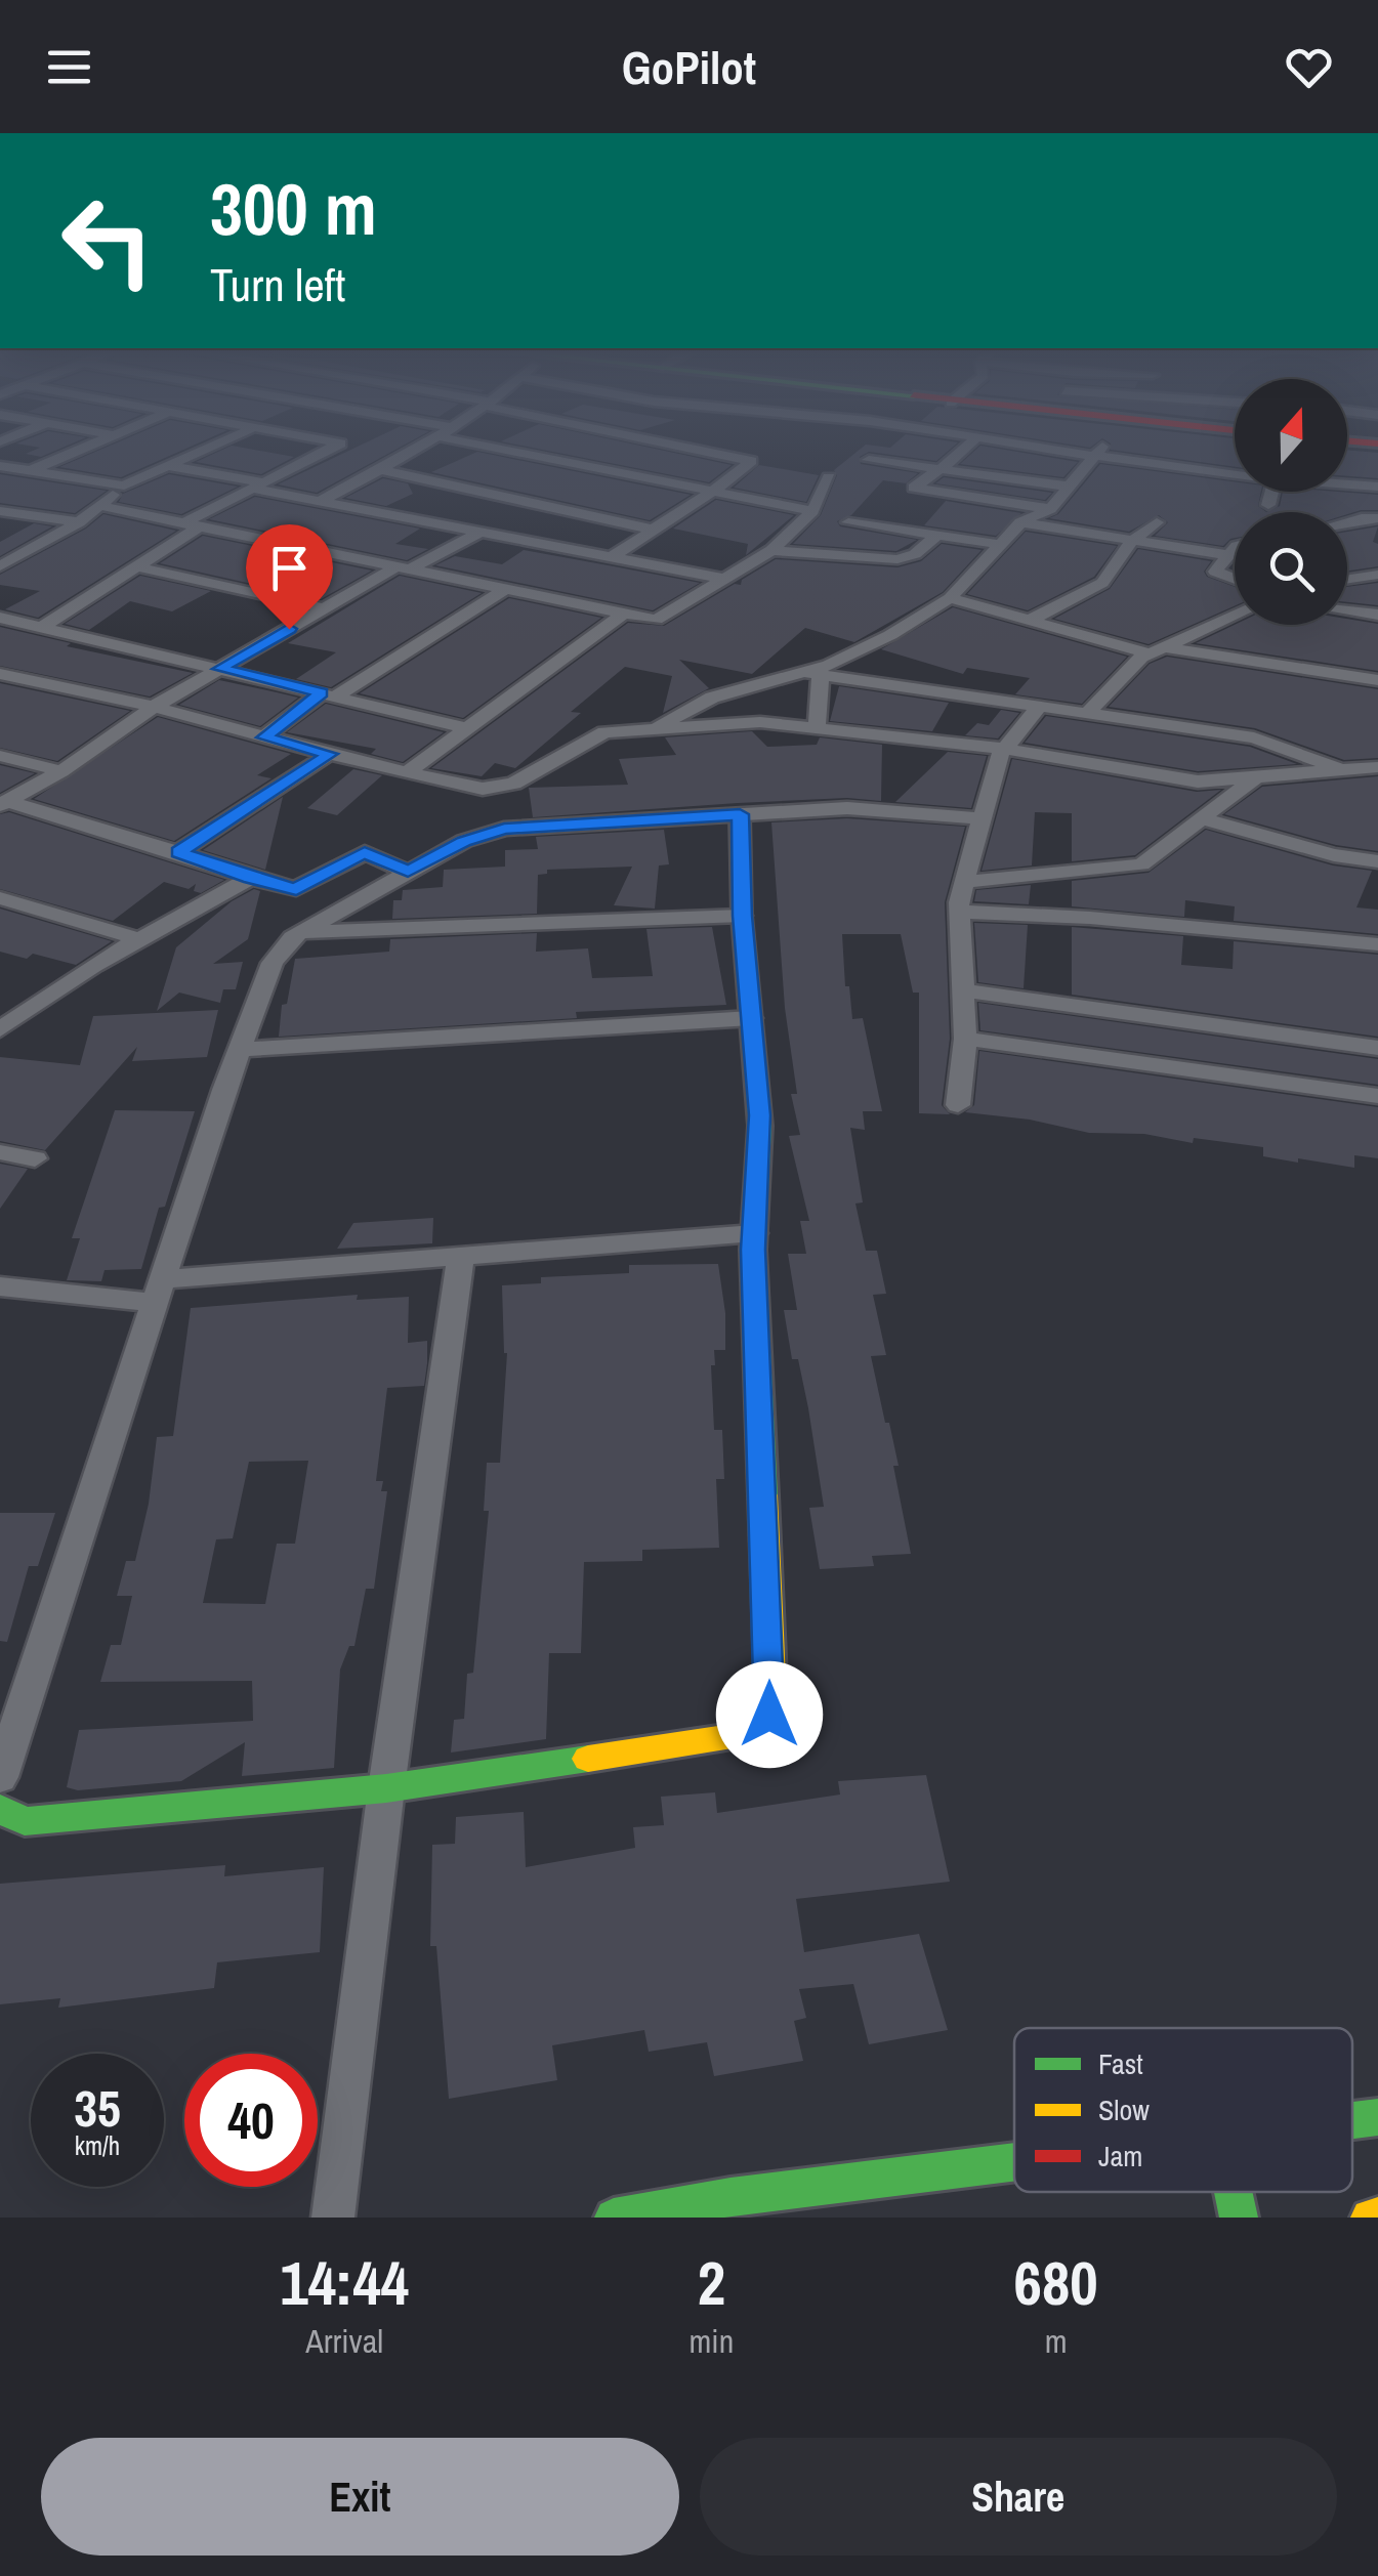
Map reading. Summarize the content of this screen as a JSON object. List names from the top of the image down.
{
  "legend": ["Fast", "Slow", "Jam"],
  "north": "top",
  "page": {
    "header": "GoPilot",
    "turn": ["300 m", "Turn left"],
    "speed": "35 km/h",
    "limit": "40",
    "eta": [
      "14:44",
      "Arrival",
      "2",
      "min",
      "680",
      "m"
    ],
    "buttons": ["Exit", "Share"]
  }
}
